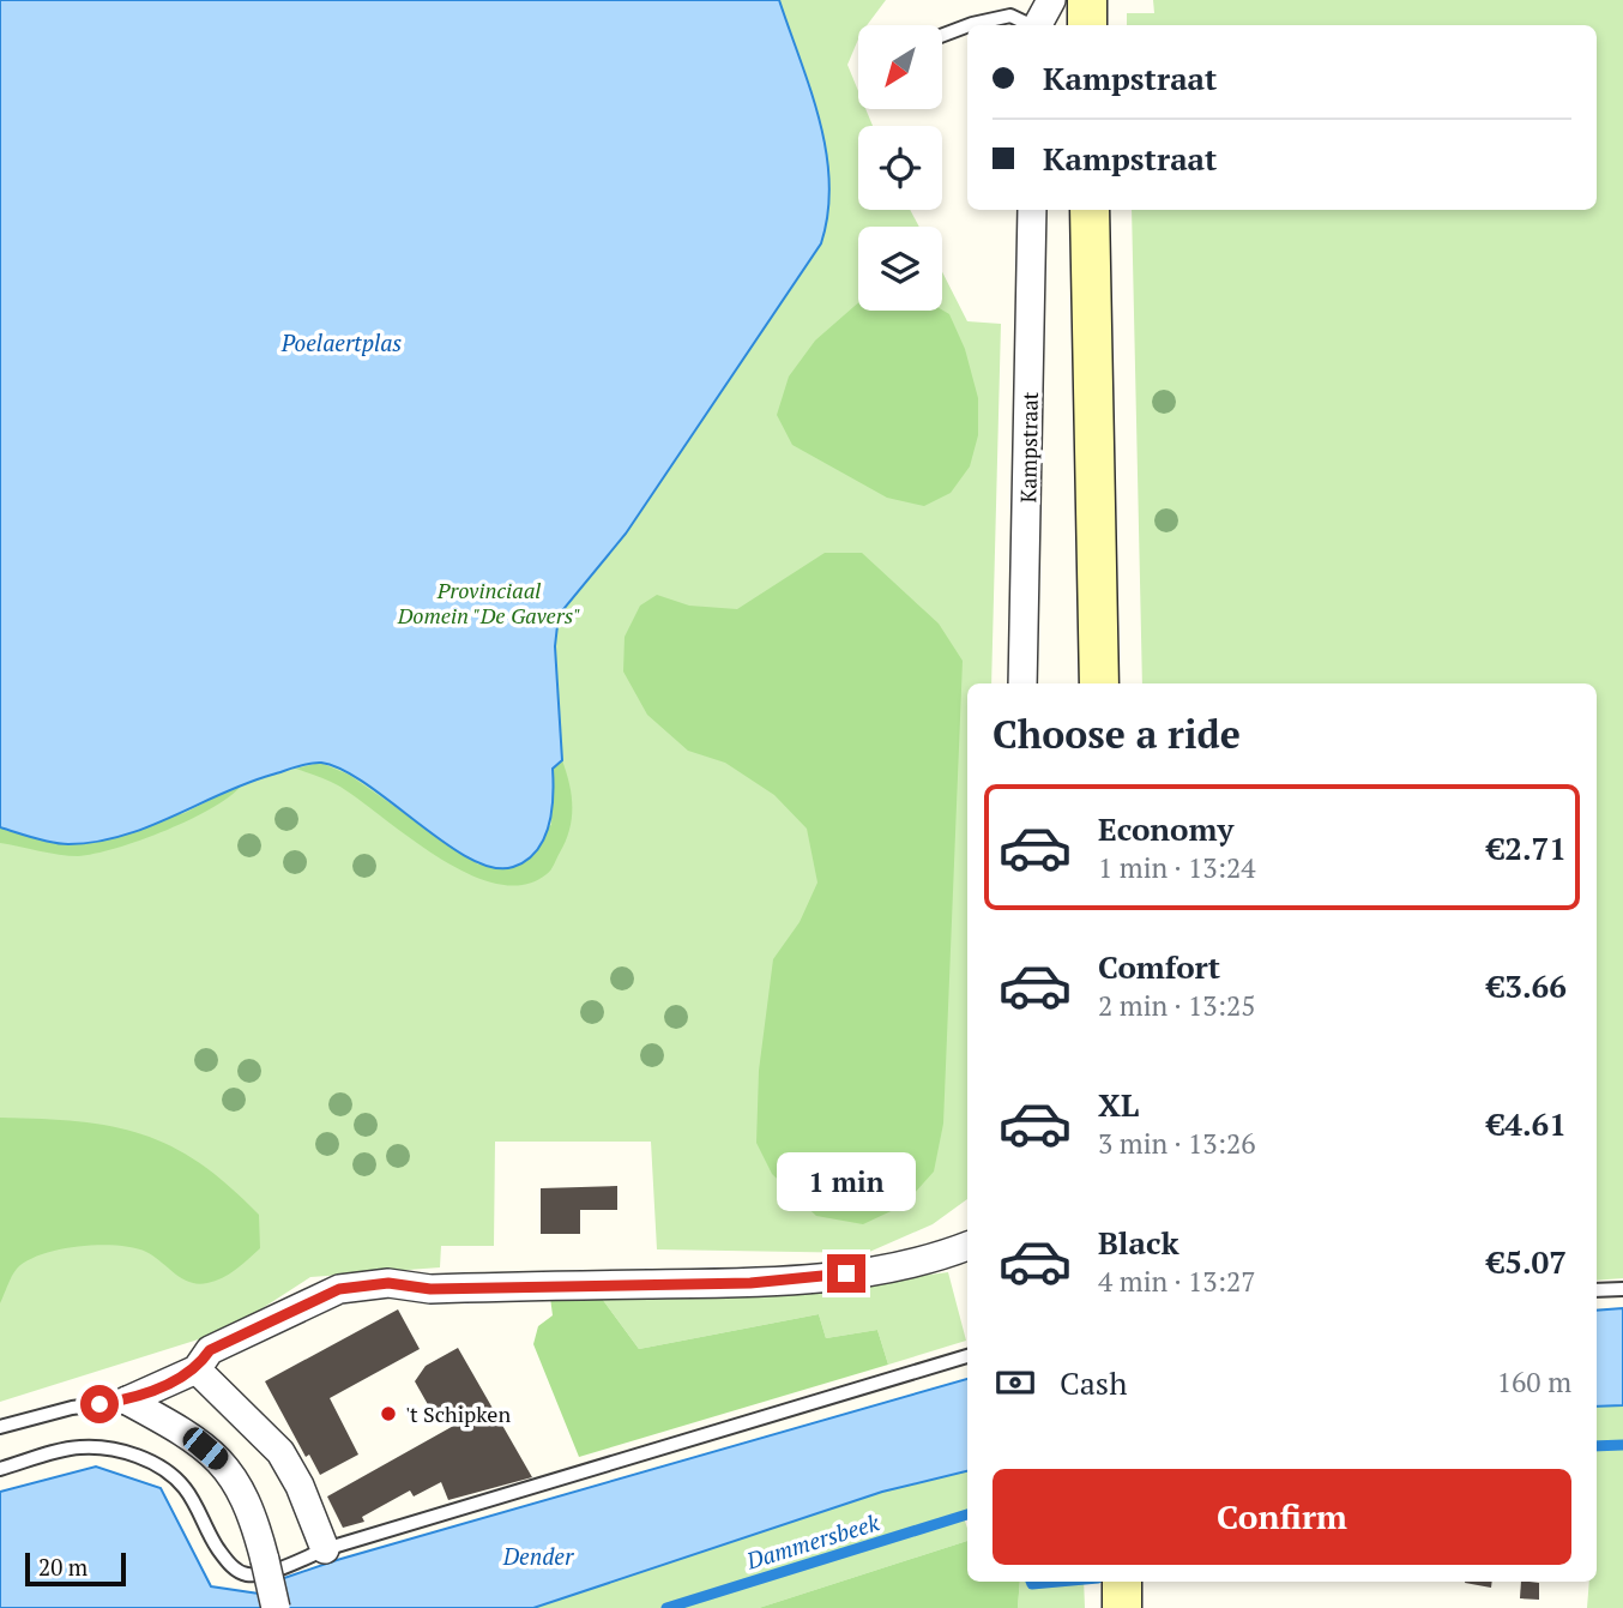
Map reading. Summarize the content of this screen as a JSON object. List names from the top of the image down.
{
  "streets": {
    "street": ["Kampstraat"]
  },
  "water": ["Poelaertplas", "Dammersbeek", "Dender"],
  "parks": ["Provinciaal Domein \"De Gavers\""],
  "places": ["'t Schipken"],
  "scale_bar": "20 m",
  "north": "bottom left",
  "page": {
    "banner": ["Kampstraat", "Kampstraat"],
    "heading": "Choose a ride",
    "list": [
      {
        "name": "Economy",
        "note": "1 min · 13:24",
        "value": "€2.71"
      },
      {
        "name": "Comfort",
        "note": "2 min · 13:25",
        "value": "€3.66"
      },
      {
        "name": "XL",
        "note": "3 min · 13:26",
        "value": "€4.61"
      },
      {
        "name": "Black",
        "note": "4 min · 13:27",
        "value": "€5.07"
      }
    ],
    "bubble": "1 min",
    "pay": ["Cash", "160 m"],
    "buttons": "Confirm",
    "scale": "20 m"
  }
}
